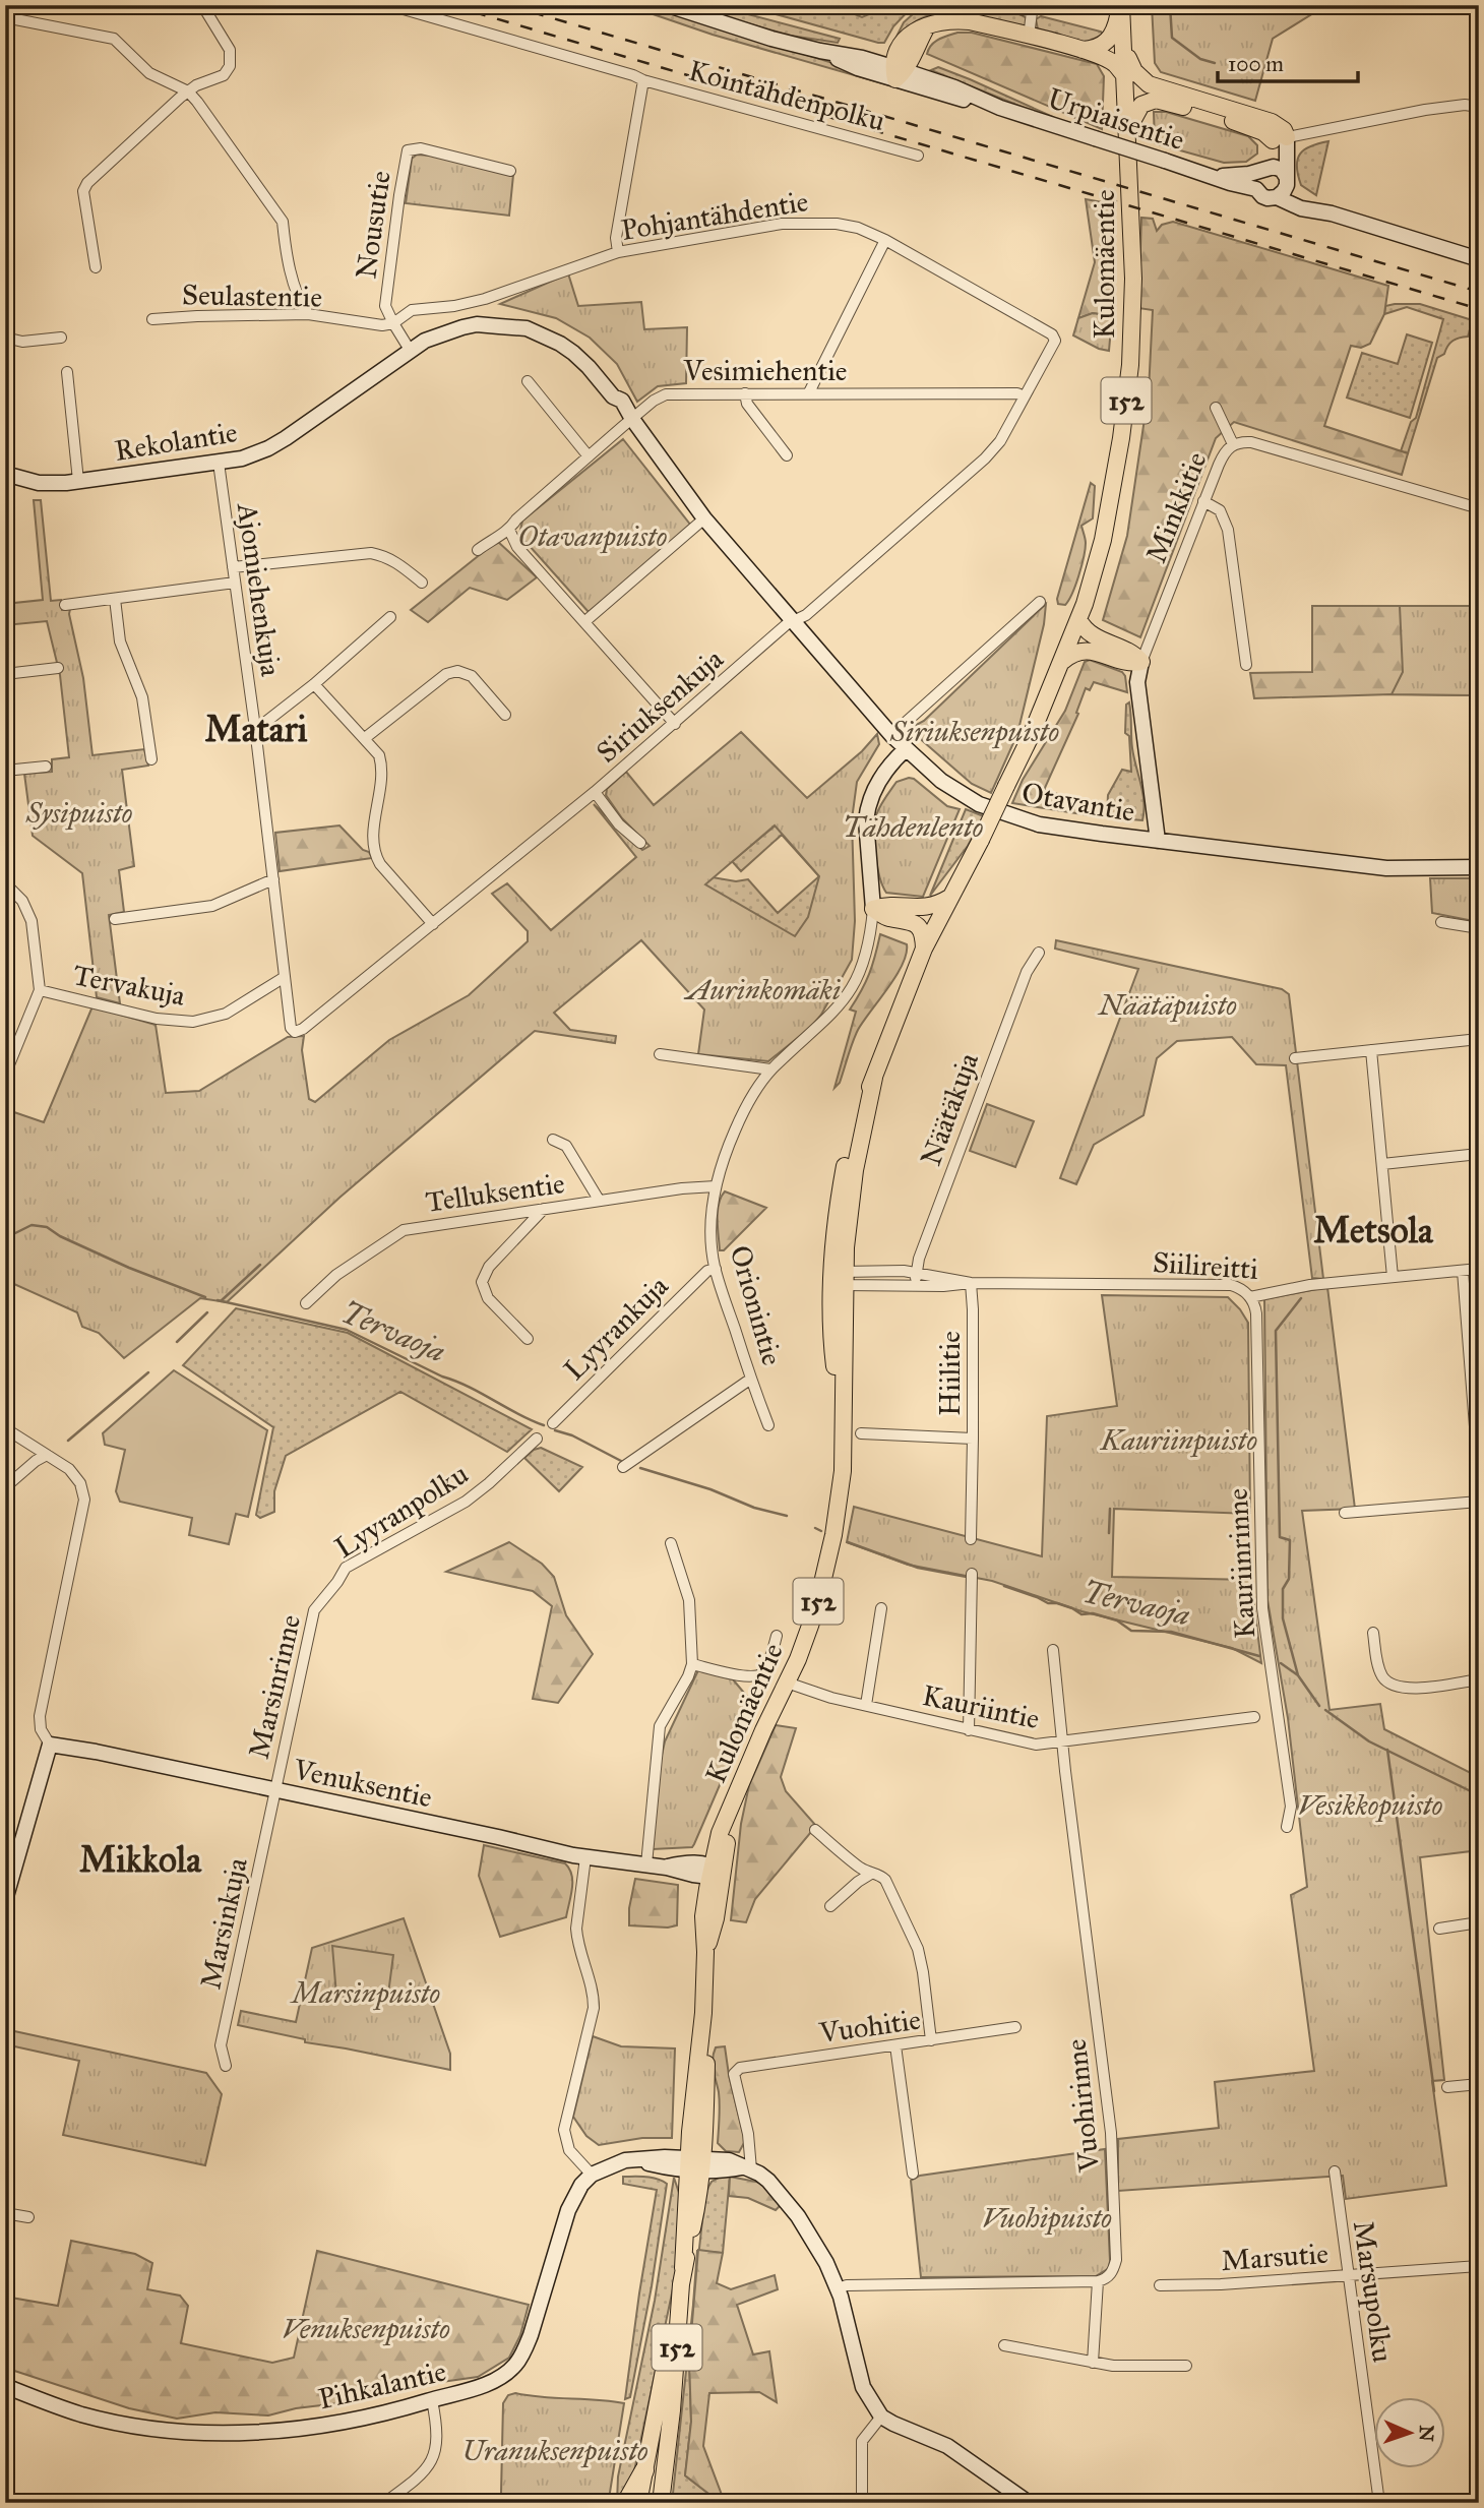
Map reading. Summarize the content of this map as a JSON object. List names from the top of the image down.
{
  "streets": {
    "main road": [
      "Urpiaisentie",
      "Kulomäentie",
      "152",
      "Rekolantie",
      "Minkkitie",
      "Otavantie",
      "Orionintie",
      "Venuksentie",
      "Pihkalantie"
    ],
    "street": [
      "Kointähdenpolku",
      "Pohjantähdentie",
      "Nousutie",
      "Seulastentie",
      "Vesimiehentie",
      "Ajomiehenkuja",
      "Siriuksenkuja",
      "Tervakuja",
      "Näätäkuja",
      "Telluksentie",
      "Siilireitti",
      "Lyyrankuja",
      "Hiilitie",
      "Lyyranpolku",
      "Kauriinrinne",
      "Marsinrinne",
      "Kauriintie",
      "Marsinkuja",
      "Vuohitie",
      "Vuohirinne",
      "Marsutie",
      "Marsupolku"
    ]
  },
  "crossings": [
    ["Pohjantähdentie", "Nousutie"],
    ["Pohjantähdentie", "Seulastentie"],
    ["Pohjantähdentie", "Siriuksenkuja"],
    ["Nousutie", "Seulastentie"],
    ["Kulomäentie", "Siilireitti"],
    ["Kulomäentie", "Kauriintie"],
    ["Kulomäentie", "Venuksentie"],
    ["Vesimiehentie", "Siriuksenkuja"],
    ["Vesimiehentie", "Otavantie"],
    ["Rekolantie", "Ajomiehenkuja"],
    ["Rekolantie", "Otavantie"],
    ["Minkkitie", "Otavantie"],
    ["Ajomiehenkuja", "Siriuksenkuja"],
    ["Ajomiehenkuja", "Tervakuja"],
    ["Siriuksenkuja", "Otavantie"],
    ["Siriuksenkuja", "Tervakuja"],
    ["Otavantie", "Orionintie"],
    ["Näätäkuja", "Siilireitti"],
    ["Telluksentie", "Orionintie"],
    ["Siilireitti", "Hiilitie"],
    ["Siilireitti", "Kauriinrinne"],
    ["Orionintie", "Lyyrankuja"],
    ["Lyyranpolku", "Marsinrinne"],
    ["Marsinrinne", "Venuksentie"],
    ["Marsinrinne", "Marsinkuja"],
    ["Kauriintie", "Vuohirinne"],
    ["Venuksentie", "Marsinkuja"],
    ["Marsutie", "Marsupolku"]
  ],
  "districts": ["Matari", "Metsola", "Mikkola"],
  "water": ["Tervaoja"],
  "parks": [
    "Otavanpuisto",
    "Siriuksenpuisto",
    "Sysipuisto",
    "Tähdenlento",
    "Aurinkomäki",
    "Näätäpuisto",
    "Kauriinpuisto",
    "Vesikkopuisto",
    "Marsinpuisto",
    "Vuohipuisto",
    "Venuksenpuisto",
    "Uranuksenpuisto"
  ],
  "scale_bar": "100 m",
  "north": "right"
}
